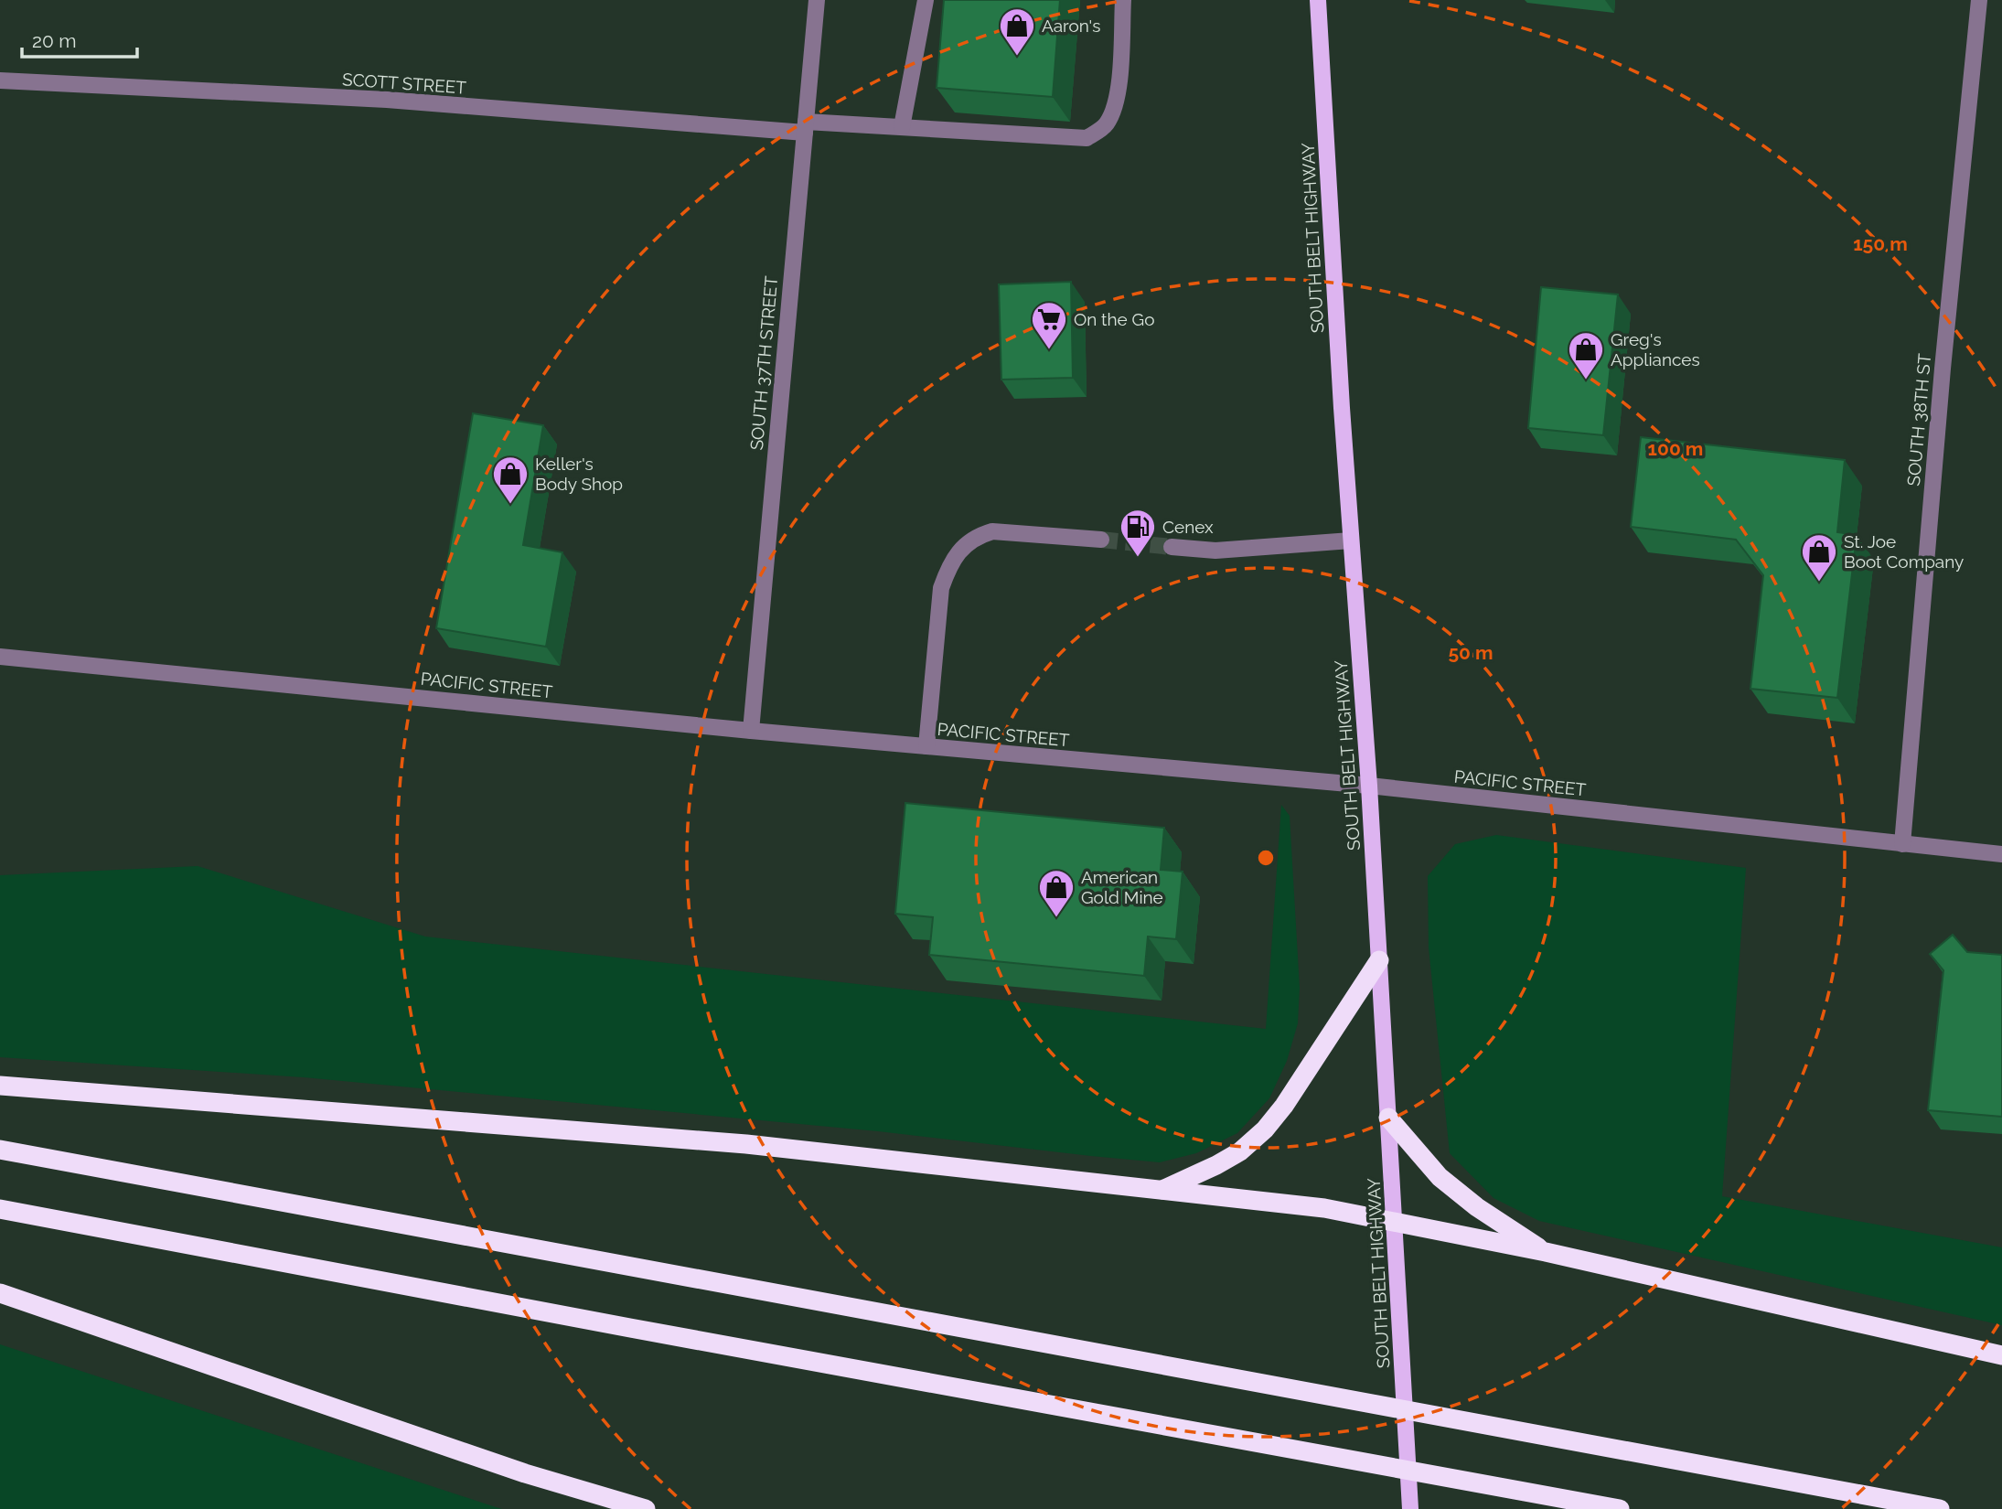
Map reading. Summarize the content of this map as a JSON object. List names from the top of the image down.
{
  "streets": {
    "main road": ["SOUTH BELT HIGHWAY"],
    "street": [
      "SCOTT STREET",
      "SOUTH 37TH STREET",
      "SOUTH 38TH ST",
      "PACIFIC STREET"
    ]
  },
  "crossings": [
    ["SCOTT STREET", "SOUTH 37TH STREET"],
    ["SOUTH BELT HIGHWAY", "PACIFIC STREET"],
    ["SOUTH 37TH STREET", "PACIFIC STREET"],
    ["SOUTH 38TH ST", "PACIFIC STREET"]
  ],
  "places": {
    "shop": [
      "Aaron's",
      "Greg's Appliances",
      "Keller's Body Shop",
      "St. Joe Boot Company",
      "American Gold Mine"
    ],
    "supermarket": ["On the Go"],
    "fuel station": ["Cenex"]
  },
  "scale_bar": "20 m",
  "rings": ["150 m", "100 m", "50 m"]
}
